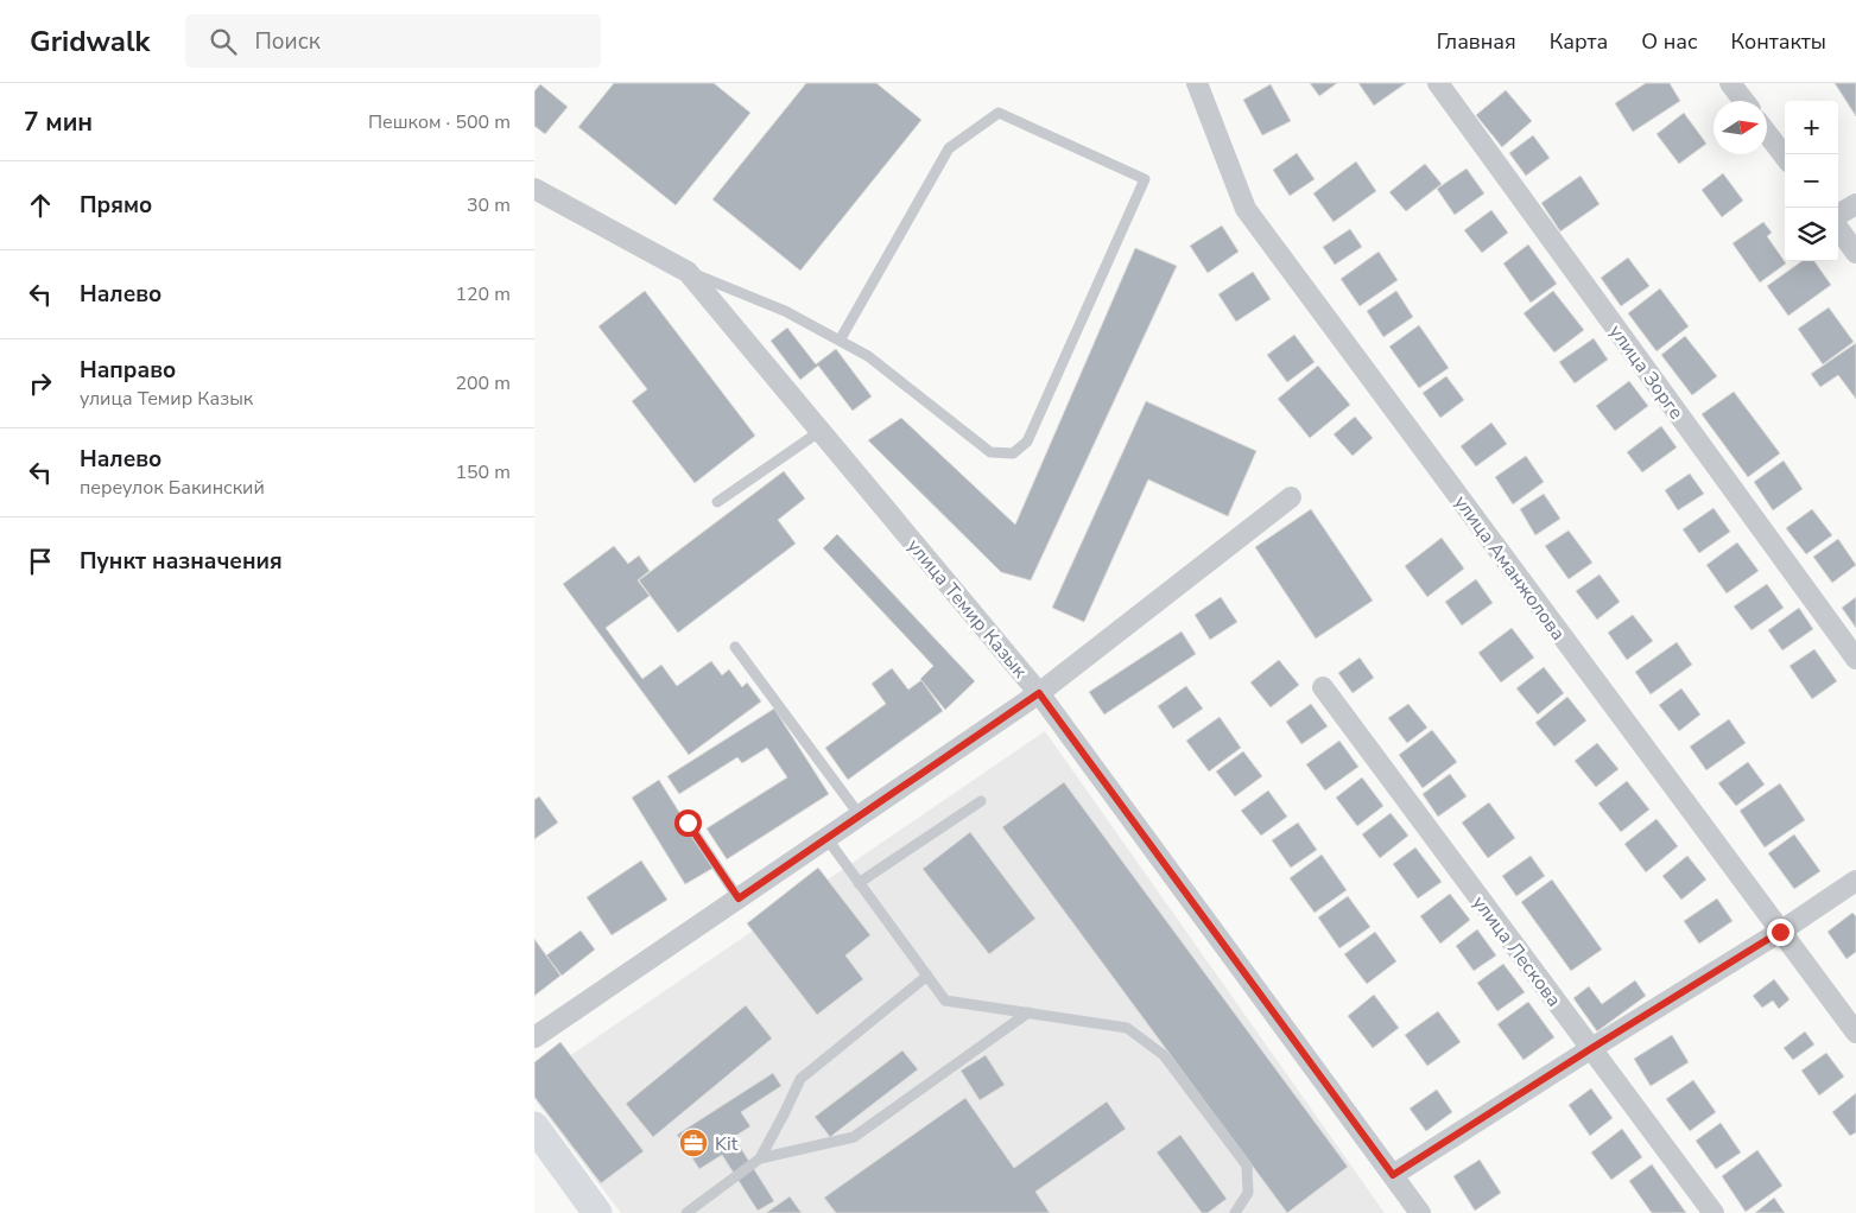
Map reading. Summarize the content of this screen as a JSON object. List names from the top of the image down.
{
  "streets": {
    "street": [
      "улица Зорге",
      "улица Аманжолова",
      "улица Темир Казык",
      "улица Лескова"
    ]
  },
  "places": {
    "office": ["Kit"]
  },
  "north": "right",
  "page": {
    "header": "Gridwalk",
    "search": "Поиск",
    "nav": [
      "Главная",
      "Карта",
      "О нас",
      "Контакты"
    ],
    "heading": ["7 мин", "Пешком · 500 m"],
    "map_buttons": ["+", "−"],
    "list": [
      ["Прямо", "30 m"],
      ["Налево", "120 m"],
      ["Направо", "улица Темир Казык", "200 m"],
      ["Налево", "переулок Бакинский", "150 m"],
      "Пункт назначения"
    ]
  }
}
